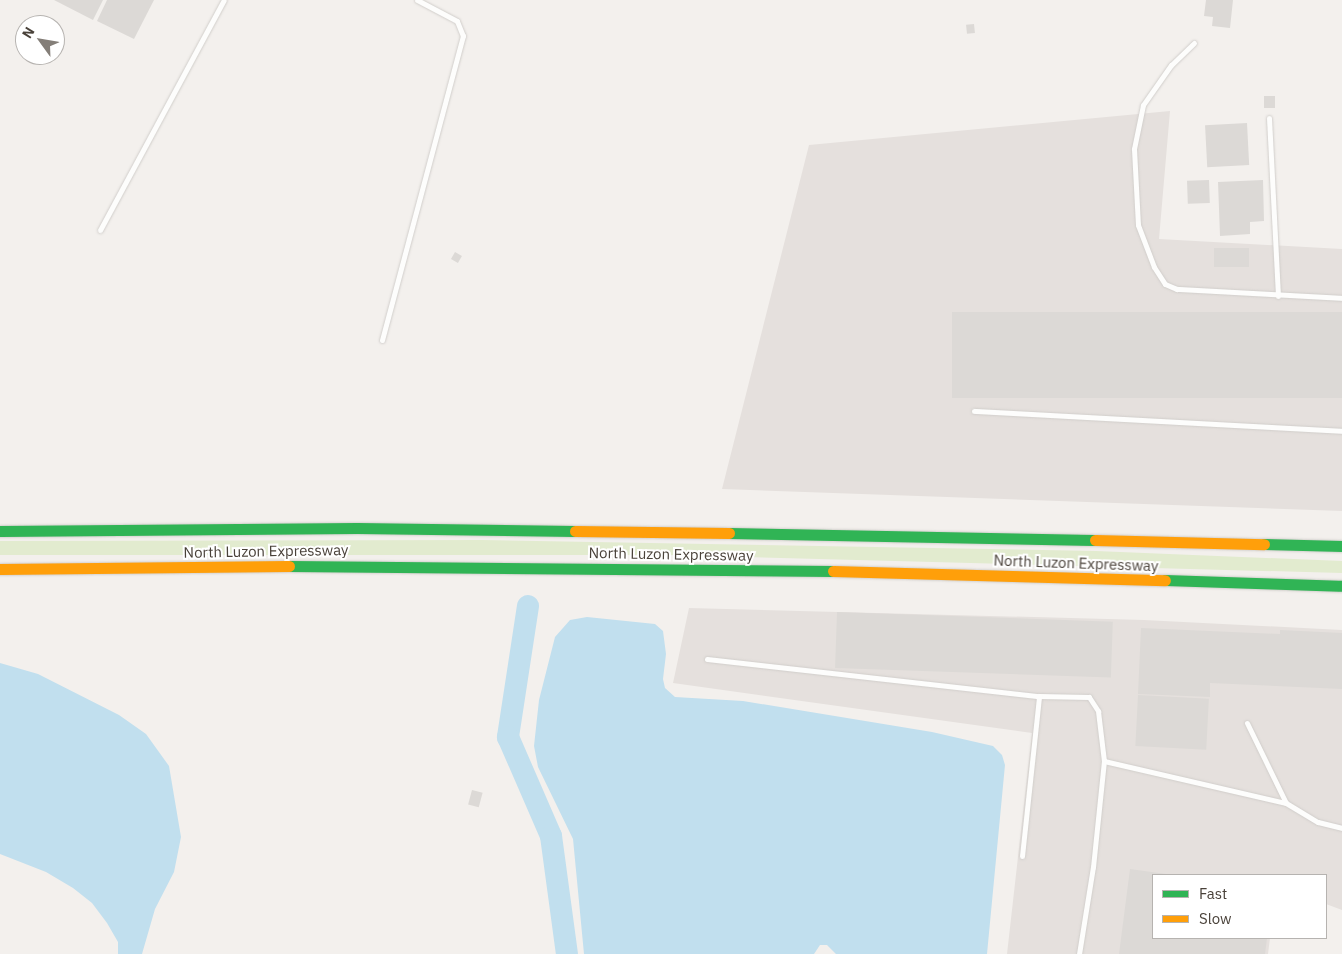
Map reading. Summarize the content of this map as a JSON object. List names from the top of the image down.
{
  "streets": {
    "highway": ["North Luzon Expressway"]
  },
  "legend": ["Fast", "Slow"],
  "north": "top left"
}
